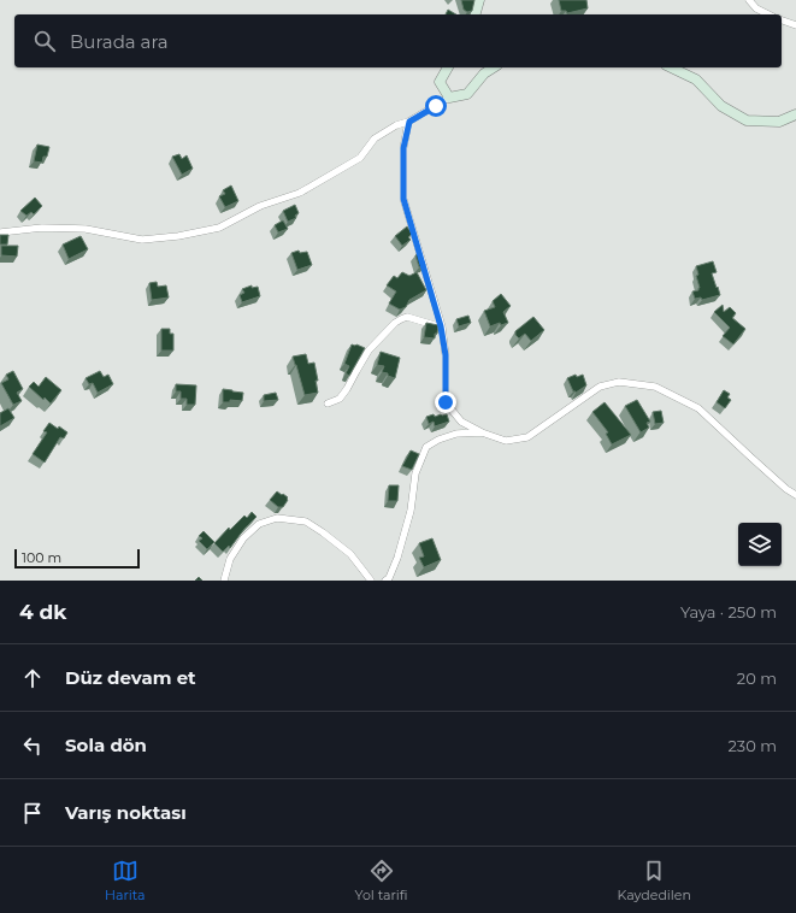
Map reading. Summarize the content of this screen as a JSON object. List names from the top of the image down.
{
  "scale_bar": "100 m",
  "page": {
    "search": "Burada ara",
    "scale": "100 m",
    "heading": ["4 dk", "Yaya · 250 m"],
    "list": [
      ["Düz devam et", "20 m"],
      ["Sola dön", "230 m"],
      "Varış noktası"
    ],
    "nav": ["Harita", "Yol tarifi", "Kaydedilen"]
  }
}
